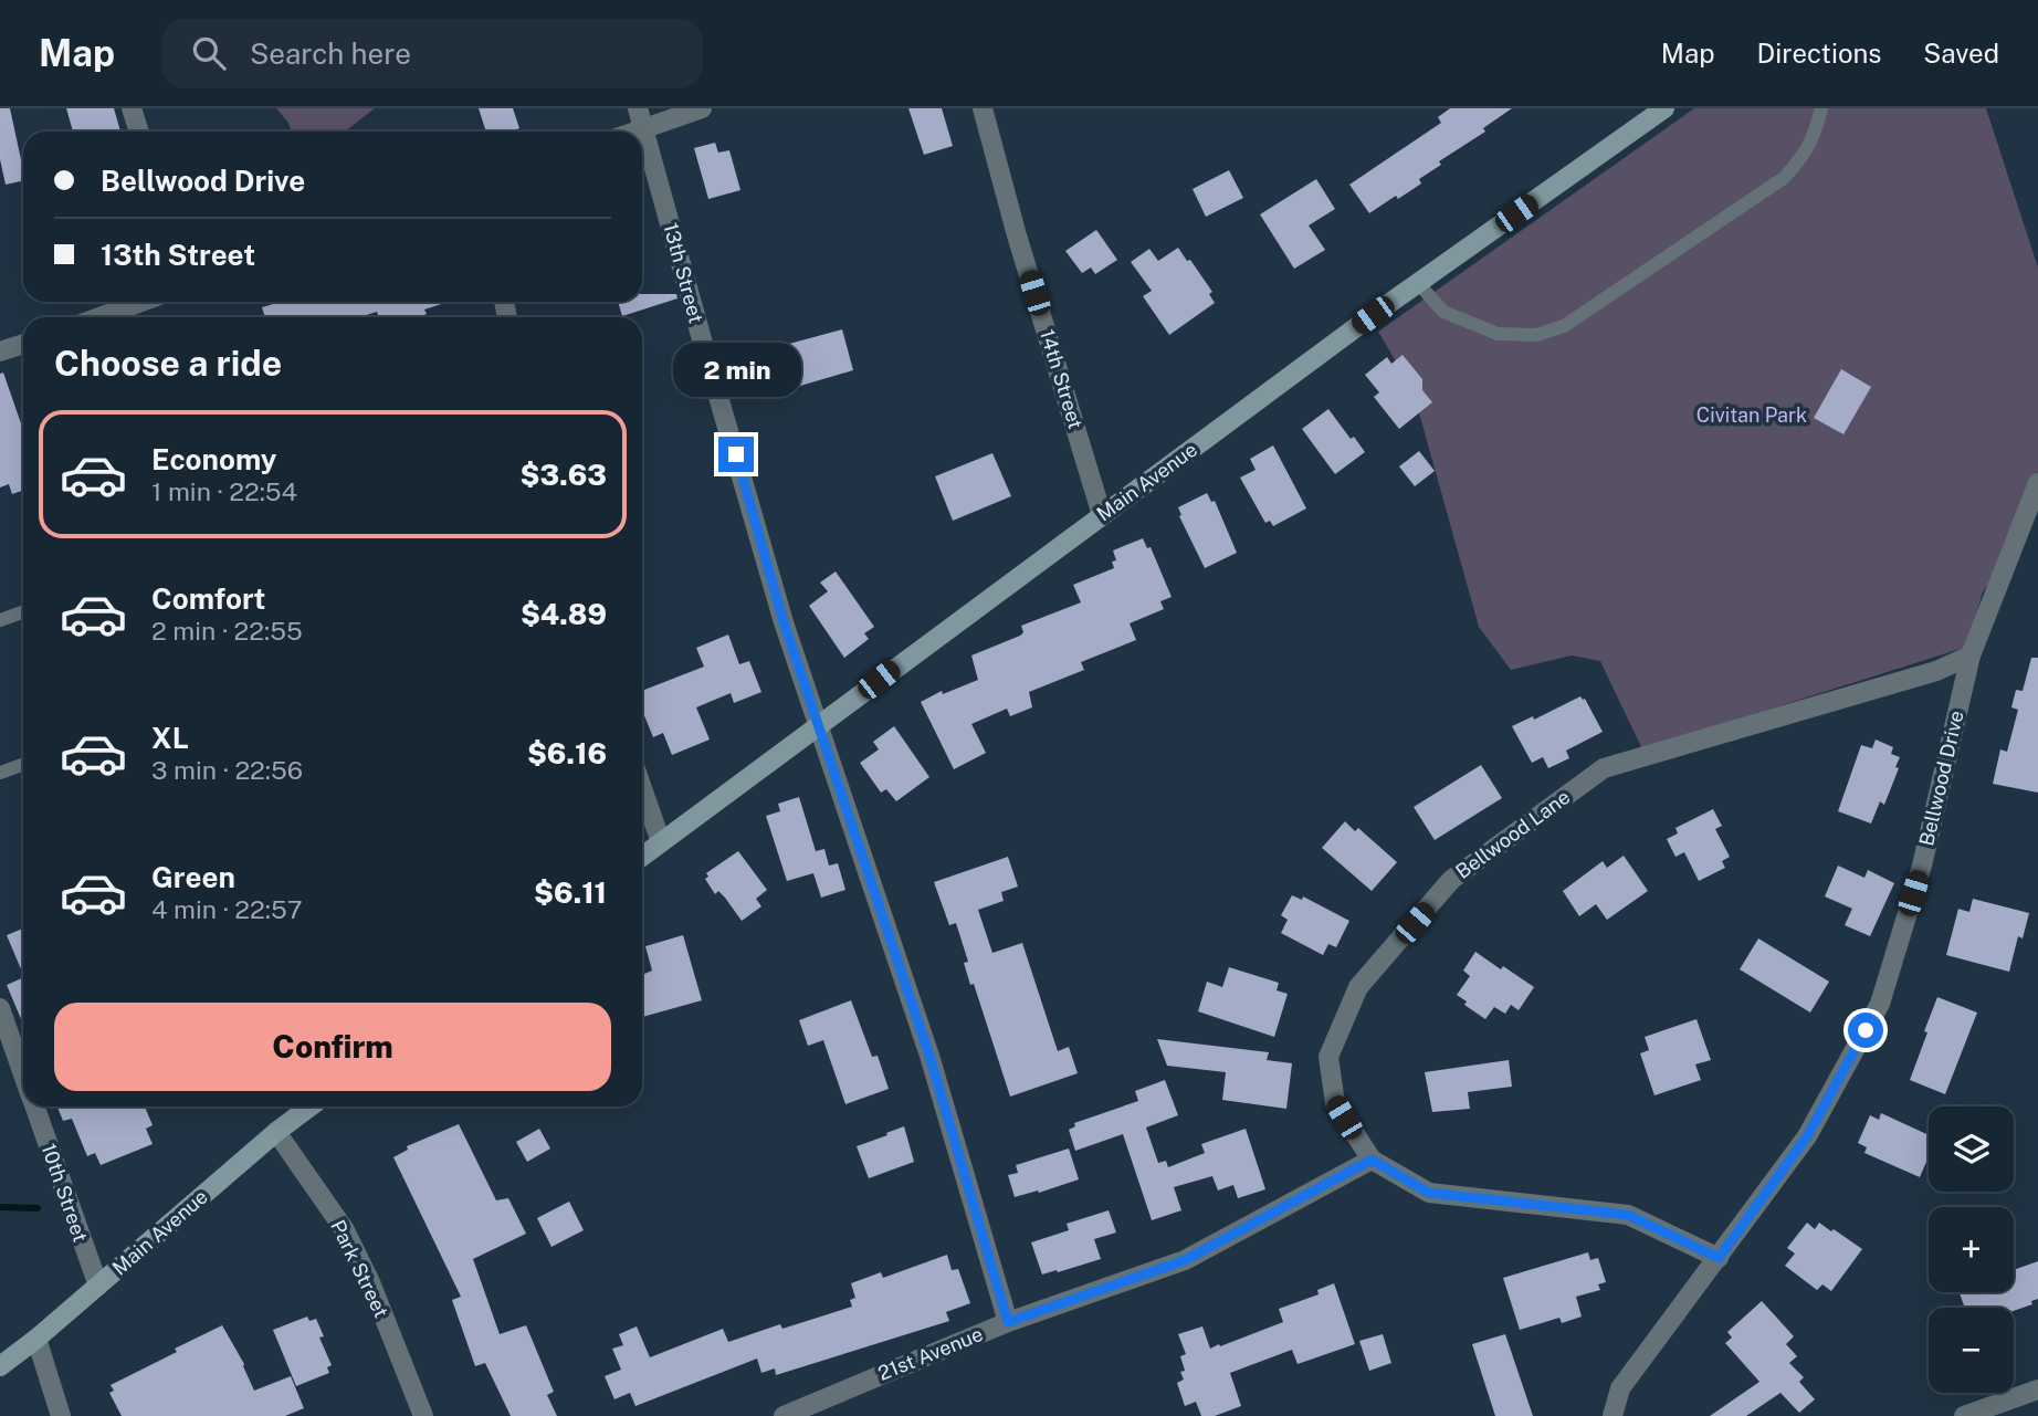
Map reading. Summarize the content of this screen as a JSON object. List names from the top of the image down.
{
  "streets": {
    "main road": ["Main Avenue"],
    "street": [
      "13th Street",
      "14th Street",
      "Bellwood Drive",
      "Bellwood Lane",
      "10th Street",
      "Park Street",
      "21st Avenue"
    ]
  },
  "crossings": [
    ["13th Street", "Main Avenue"],
    ["13th Street", "21st Avenue"],
    ["14th Street", "Main Avenue"],
    ["Main Avenue", "10th Street"],
    ["Main Avenue", "Park Street"],
    ["Bellwood Drive", "Bellwood Lane"],
    ["Bellwood Lane", "21st Avenue"]
  ],
  "parks": ["Civitan Park"],
  "page": {
    "header": "Map",
    "search": "Search here",
    "nav": ["Map", "Directions", "Saved"],
    "banner": ["Bellwood Drive", "13th Street"],
    "heading": "Choose a ride",
    "bubble": "2 min",
    "list": [
      {
        "name": "Economy",
        "note": "1 min · 22:54",
        "value": "$3.63"
      },
      {
        "name": "Comfort",
        "note": "2 min · 22:55",
        "value": "$4.89"
      },
      {
        "name": "XL",
        "note": "3 min · 22:56",
        "value": "$6.16"
      },
      {
        "name": "Green",
        "note": "4 min · 22:57",
        "value": "$6.11"
      }
    ],
    "buttons": "Confirm",
    "map_buttons": ["+", "−"]
  }
}
